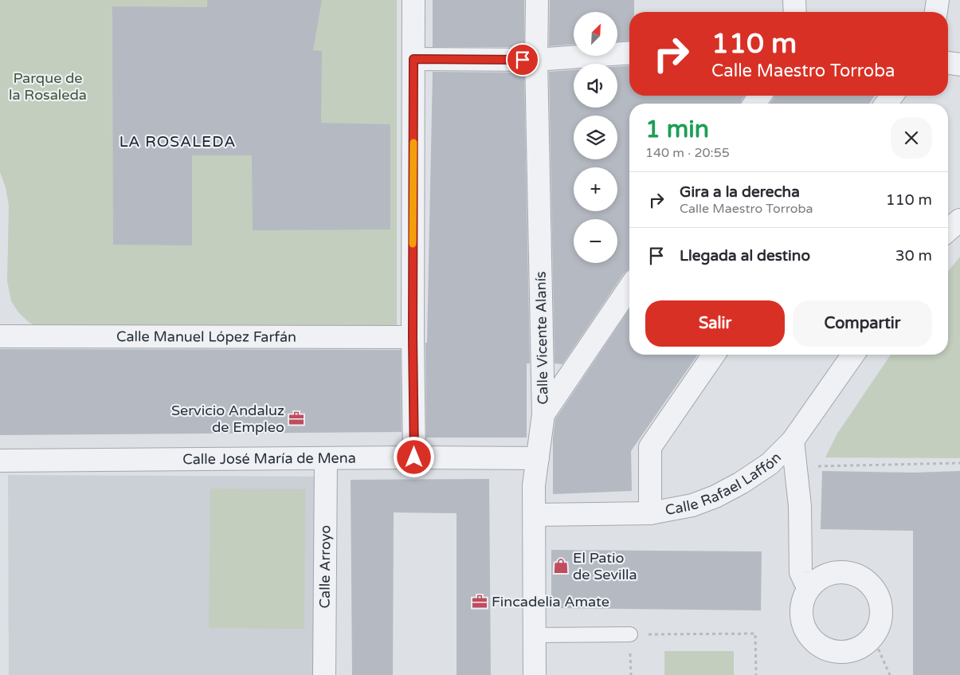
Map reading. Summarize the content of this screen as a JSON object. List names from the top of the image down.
{
  "streets": {
    "street": [
      "Calle Manuel López Farfán",
      "Calle Vicente Alanís",
      "Calle José María de Mena",
      "Calle Rafael Laffón",
      "Calle Arroyo"
    ]
  },
  "crossings": [
    ["Calle Vicente Alanís", "Calle José María de Mena"],
    ["Calle Vicente Alanís", "Calle Rafael Laffón"],
    ["Calle José María de Mena", "Calle Arroyo"]
  ],
  "districts": ["LA ROSALEDA"],
  "parks": ["Parque de la Rosaleda"],
  "places": {
    "office": ["Servicio Andaluz de Empleo", "Fincadelia Amate"],
    "shop": ["El Patio de Sevilla"]
  },
  "north": "top right",
  "page": {
    "map_buttons": ["+", "−"],
    "turn": ["110 m", "Calle Maestro Torroba"],
    "heading": ["1 min", "140 m · 20:55"],
    "list": [
      {
        "name": "Gira a la derecha",
        "note": "Calle Maestro Torroba",
        "value": "110 m"
      },
      {
        "name": "Llegada al destino",
        "value": "30 m"
      }
    ],
    "buttons": ["Salir", "Compartir"]
  }
}
